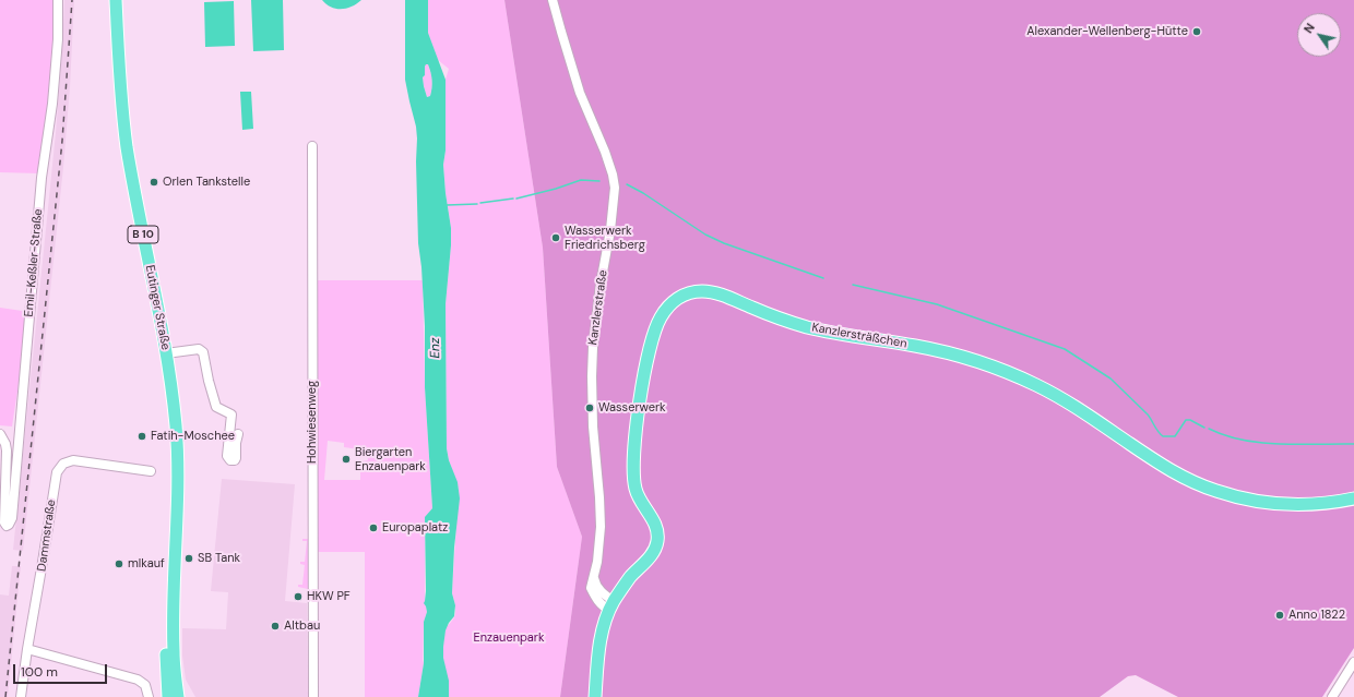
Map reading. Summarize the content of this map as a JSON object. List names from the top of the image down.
{
  "streets": {
    "main road": ["B 10", "Eutinger Straße", "Kanzlersträßchen"],
    "street": [
      "Emil-Keßler-Straße",
      "Kanzlerstraße",
      "Hohwiesenweg",
      "Dammstraße"
    ]
  },
  "crossings": [
    ["Kanzlerstraße", "Kanzlersträßchen"]
  ],
  "water": ["Enz"],
  "parks": ["Enzauenpark"],
  "places": [
    "Alexander-Wellenberg-Hütte",
    "Orlen Tankstelle",
    "Wasserwerk Friedrichsberg",
    "Wasserwerk",
    "Fatih-Moschee",
    "Biergarten Enzauenpark",
    "Europaplatz",
    "SB Tank",
    "mlkauf",
    "HKW PF",
    "Anno 1822",
    "Altbau"
  ],
  "scale_bar": "100 m",
  "north": "top left"
}
